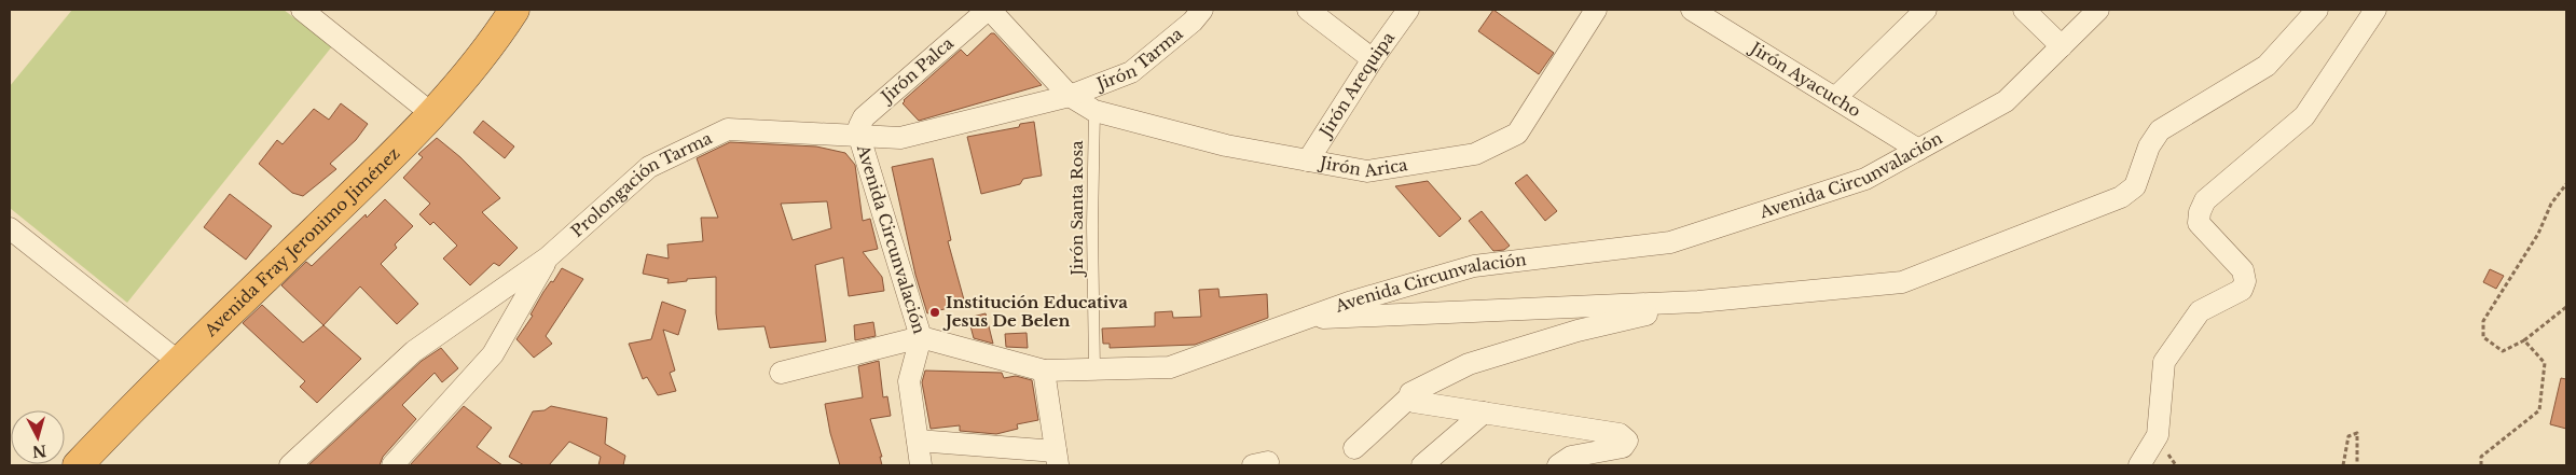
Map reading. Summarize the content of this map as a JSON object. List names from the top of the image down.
{
  "streets": {
    "highway": ["Avenida Fray Jeronimo Jiménez"],
    "street": [
      "Jirón Tarma",
      "Jirón Palca",
      "Jirón Ayacucho",
      "Jirón Arequipa",
      "Jirón Arica",
      "Avenida Circunvalación",
      "Prolongación Tarma"
    ],
    "lane": ["Jirón Santa Rosa"]
  },
  "crossings": [
    ["Jirón Tarma", "Jirón Arica"],
    ["Jirón Tarma", "Prolongación Tarma"],
    ["Jirón Palca", "Jirón Arica"],
    ["Jirón Palca", "Avenida Circunvalación"],
    ["Jirón Palca", "Prolongación Tarma"],
    ["Jirón Ayacucho", "Avenida Circunvalación"],
    ["Jirón Arequipa", "Jirón Arica"],
    ["Jirón Arica", "Prolongación Tarma"],
    ["Jirón Arica", "Jirón Santa Rosa"],
    ["Avenida Circunvalación", "Prolongación Tarma"],
    ["Avenida Circunvalación", "Jirón Santa Rosa"]
  ],
  "places": ["Institución Educativa Jesus De Belen"],
  "north": "bottom"
}
